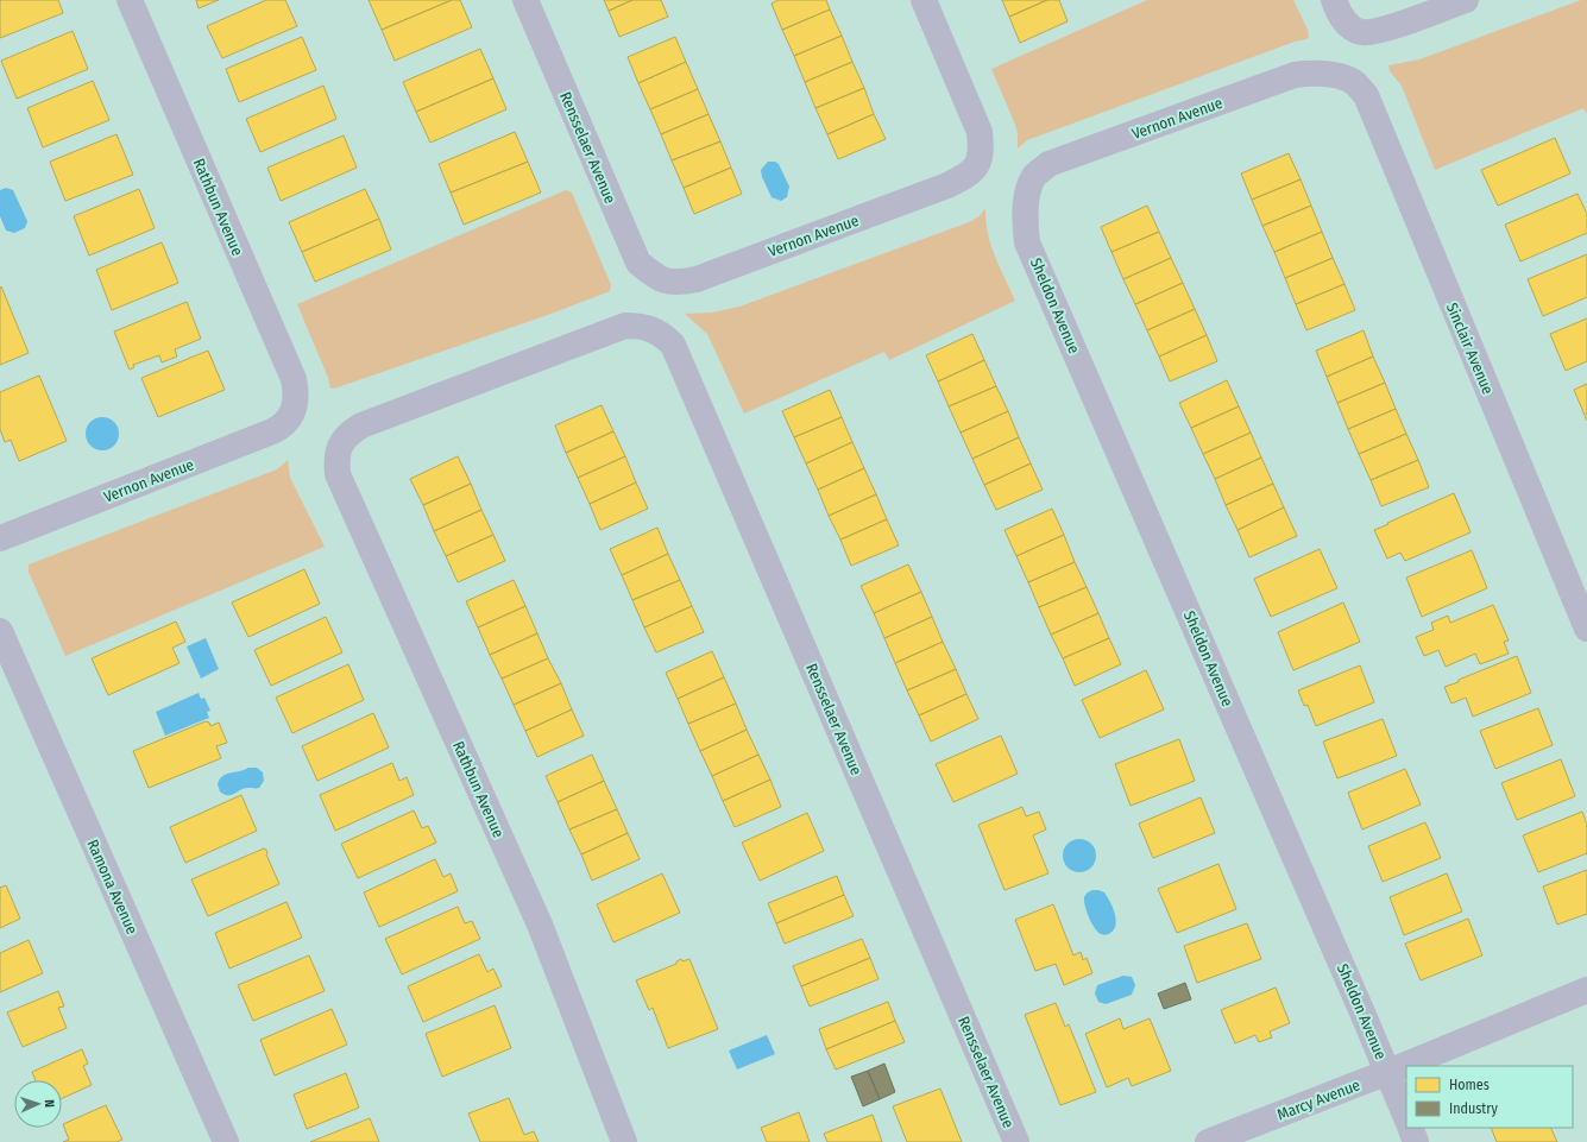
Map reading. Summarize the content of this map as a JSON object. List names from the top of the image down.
{
  "streets": {
    "street": [
      "Vernon Avenue",
      "Rensselaer Avenue",
      "Rathbun Avenue",
      "Sheldon Avenue",
      "Sinclair Avenue",
      "Ramona Avenue",
      "Marcy Avenue"
    ]
  },
  "crossings": [
    ["Vernon Avenue", "Rensselaer Avenue"],
    ["Vernon Avenue", "Rathbun Avenue"],
    ["Vernon Avenue", "Sheldon Avenue"],
    ["Vernon Avenue", "Sinclair Avenue"],
    ["Rensselaer Avenue", "Rathbun Avenue"],
    ["Sheldon Avenue", "Marcy Avenue"]
  ],
  "legend": ["Homes", "Industry"],
  "north": "right"
}
